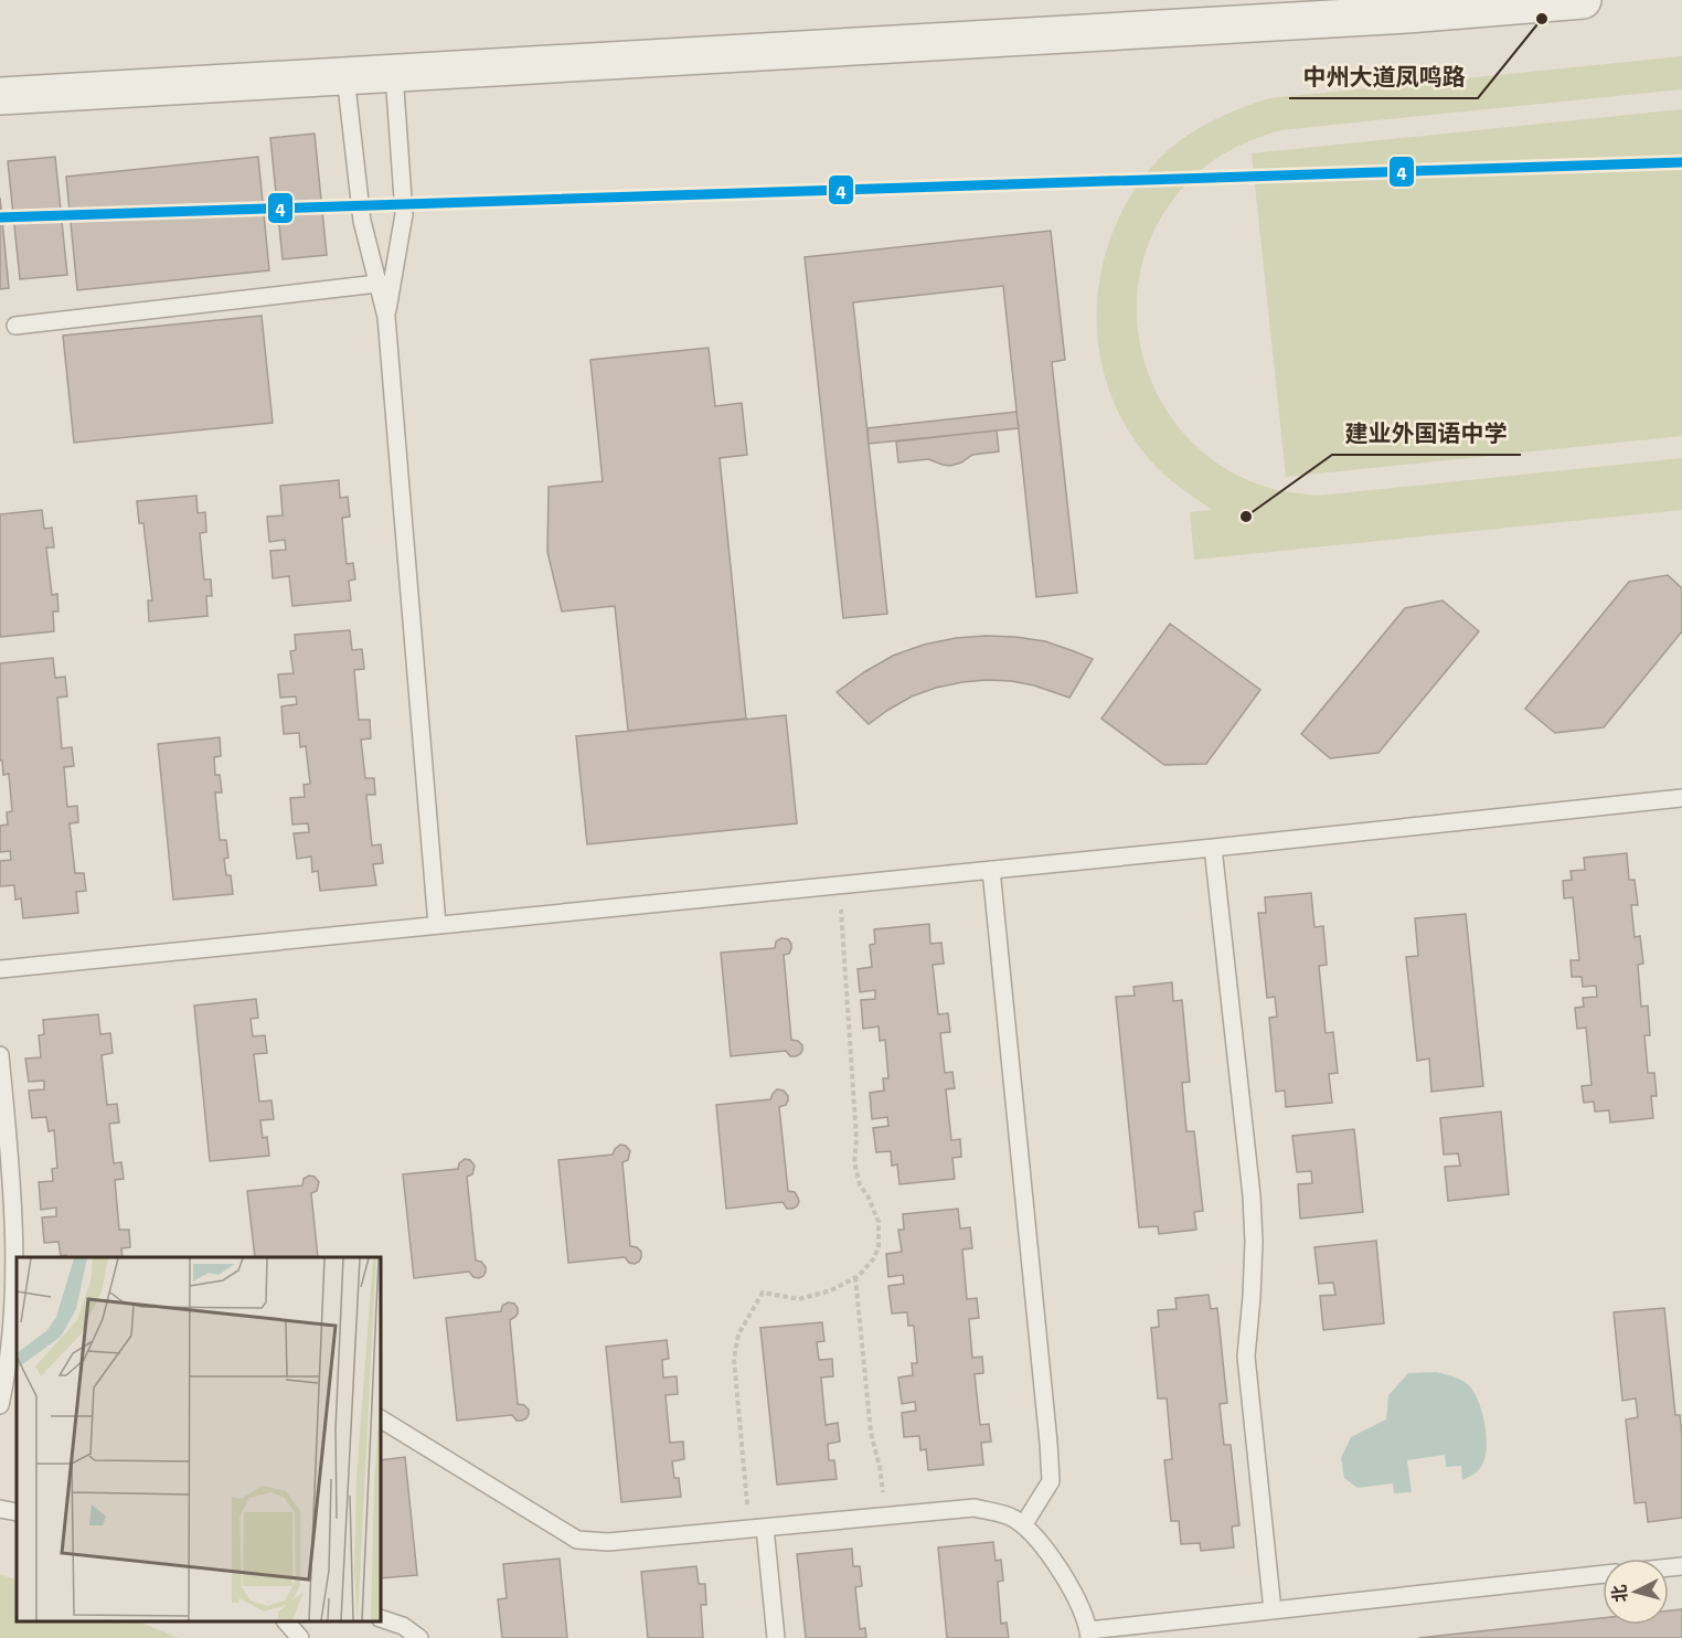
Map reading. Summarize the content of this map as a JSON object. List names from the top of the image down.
{
  "places": ["中州大道凤鸣路", "建业外国语中学"],
  "lines": ["transit line 4"],
  "north": "left"
}
